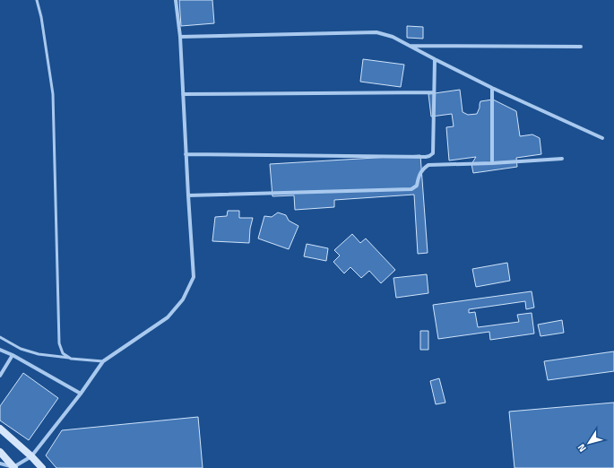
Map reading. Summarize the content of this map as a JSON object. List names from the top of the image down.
{
  "north": "bottom left"
}
